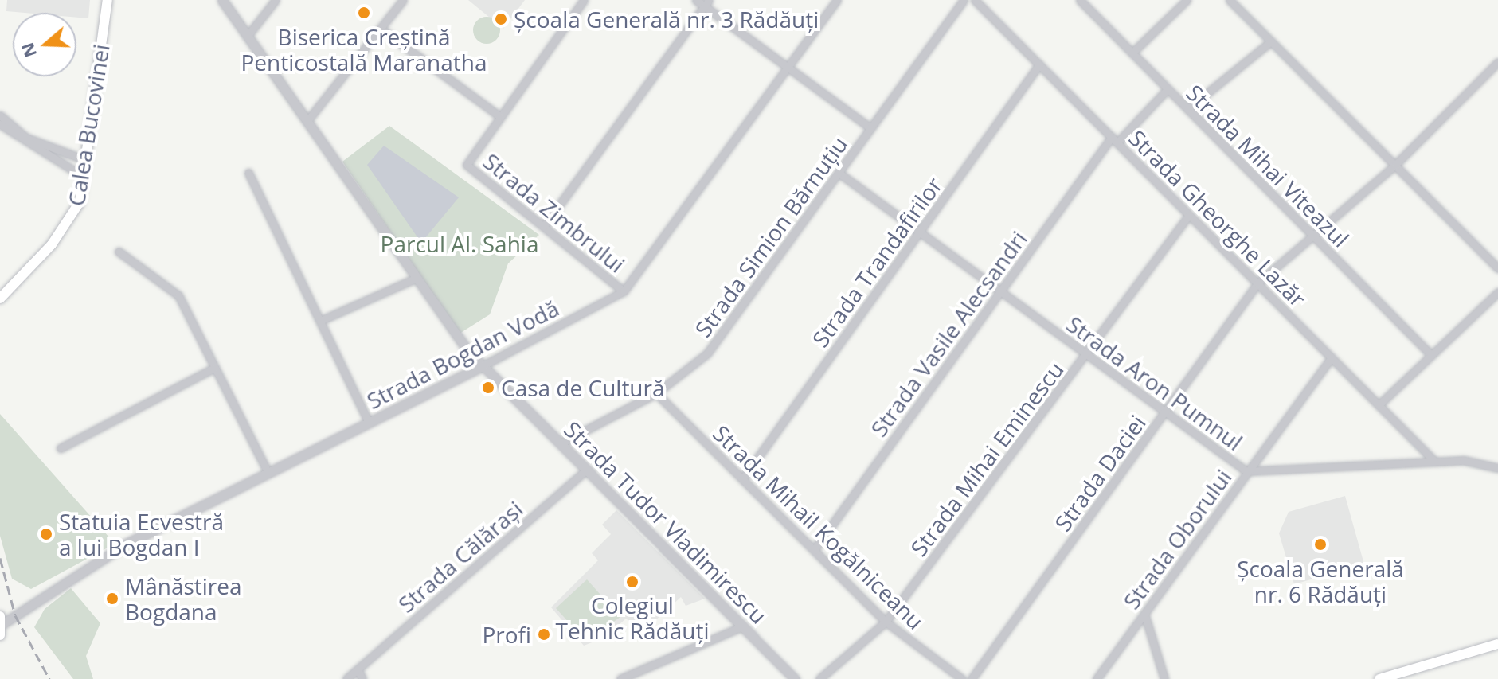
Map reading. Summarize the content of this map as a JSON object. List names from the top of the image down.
{
  "streets": {
    "main road": ["Calea Bucovinei"],
    "street": [
      "Strada Mihai Viteazul",
      "Strada Zimbrului",
      "Strada Gheorghe Lazăr",
      "Strada Simion Bărnuțiu",
      "Strada Trandafirilor",
      "Strada Vasile Alecsandri",
      "Strada Bogdan Vodă",
      "Strada Aron Pumnul",
      "Strada Mihai Eminescu",
      "Strada Daciei",
      "Strada Tudor Vladimirescu",
      "Strada Mihail Kogălniceanu",
      "Strada Oborului",
      "Strada Călărași"
    ]
  },
  "crossings": [
    ["Strada Mihai Viteazul", "Strada Vasile Alecsandri"],
    ["Strada Mihai Viteazul", "Strada Daciei"],
    ["Strada Zimbrului", "Strada Bogdan Vodă"],
    ["Strada Gheorghe Lazăr", "Strada Trandafirilor"],
    ["Strada Gheorghe Lazăr", "Strada Vasile Alecsandri"],
    ["Strada Gheorghe Lazăr", "Strada Aron Pumnul"],
    ["Strada Gheorghe Lazăr", "Strada Mihai Eminescu"],
    ["Strada Gheorghe Lazăr", "Strada Daciei"],
    ["Strada Gheorghe Lazăr", "Strada Oborului"],
    ["Strada Simion Bărnuțiu", "Strada Aron Pumnul"],
    ["Strada Simion Bărnuțiu", "Strada Tudor Vladimirescu"],
    ["Strada Simion Bărnuțiu", "Strada Mihail Kogălniceanu"],
    ["Strada Trandafirilor", "Strada Aron Pumnul"],
    ["Strada Trandafirilor", "Strada Mihail Kogălniceanu"],
    ["Strada Vasile Alecsandri", "Strada Aron Pumnul"],
    ["Strada Vasile Alecsandri", "Strada Mihail Kogălniceanu"],
    ["Strada Bogdan Vodă", "Strada Tudor Vladimirescu"],
    ["Strada Aron Pumnul", "Strada Mihai Eminescu"],
    ["Strada Aron Pumnul", "Strada Daciei"],
    ["Strada Aron Pumnul", "Strada Oborului"],
    ["Strada Mihai Eminescu", "Strada Mihail Kogălniceanu"],
    ["Strada Tudor Vladimirescu", "Strada Călărași"]
  ],
  "parks": ["Parcul Al. Sahia"],
  "places": [
    "Biserica Creștină Penticostală Maranatha",
    "Școala Generală nr. 3 Rădăuți",
    "Casa de Cultură",
    "Statuia Ecvestră a lui Bogdan I",
    "Școala Generală nr. 6 Rădăuți",
    "Colegiul Tehnic Rădăuți",
    "Mânăstirea Bogdana",
    "Profi"
  ],
  "north": "left"
}
